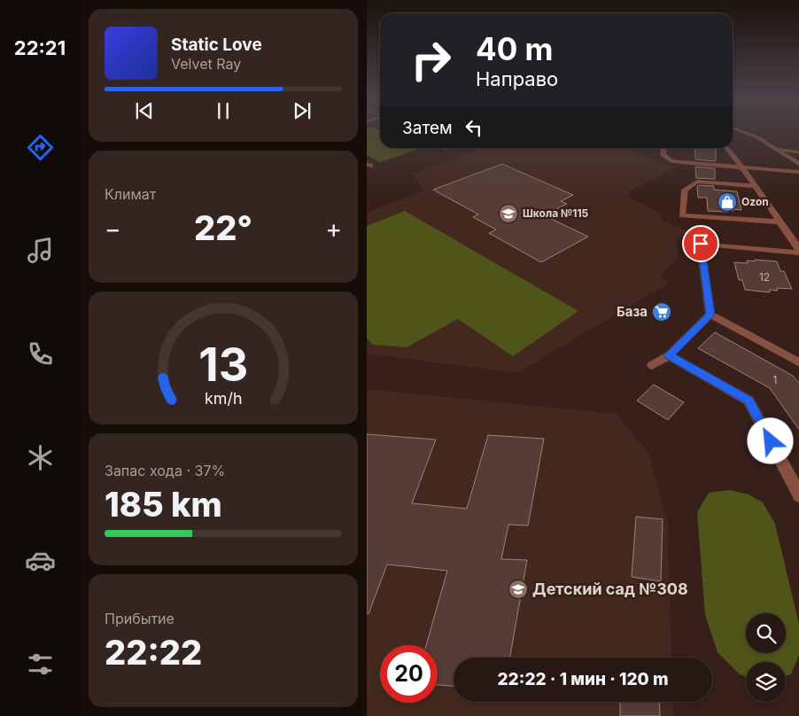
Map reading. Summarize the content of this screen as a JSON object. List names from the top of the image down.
{
  "places": {
    "shop": ["Ozon"],
    "school or university": ["Школа №115", "Детский сад №308"],
    "supermarket": ["База"]
  },
  "house_numbers": ["12", "1"],
  "page": {
    "tabs": "22:21",
    "turn": ["40 m", "Направо"],
    "song": ["Static Love", "Velvet Ray"],
    "then": "Затем",
    "tile": [
      "Климат",
      ["Запас хода · 37%", "185 km"],
      ["Прибытие", "22:22"]
    ],
    "heat": ["−", "22°", "+"],
    "limit": "20",
    "trip": "22:22 · 1 мин · 120 m",
    "gauge": ["13", "km/h"]
  }
}
